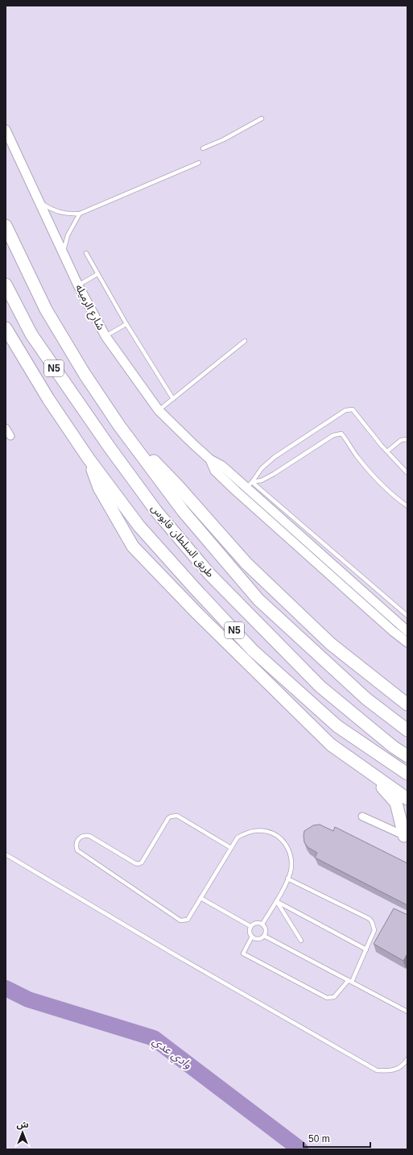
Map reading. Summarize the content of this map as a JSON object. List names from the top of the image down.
{
  "streets": {
    "highway": ["N5", "طريق السلطان قابوس"],
    "street": ["شارع الرميله"]
  },
  "water": ["وادي عدي"],
  "scale_bar": "50 m",
  "north": "top"
}
